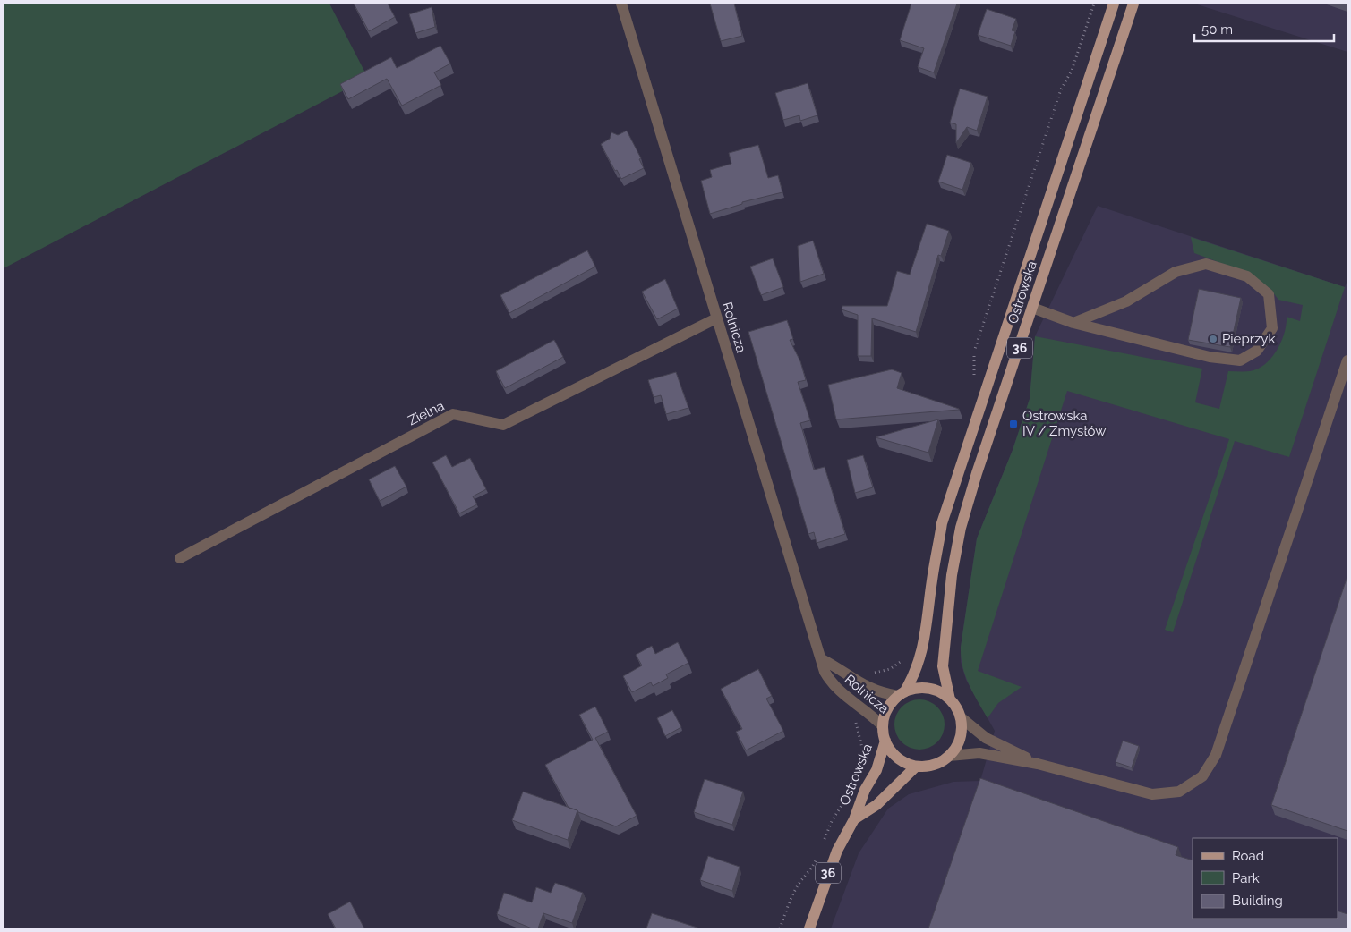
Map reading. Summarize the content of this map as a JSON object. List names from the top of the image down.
{
  "streets": {
    "main road": ["Ostrowska", "36"],
    "street": ["Rolnicza", "Zielna"]
  },
  "crossings": [
    ["Ostrowska", "Rolnicza"],
    ["Ostrowska", "36"],
    ["Rolnicza", "36"],
    ["Rolnicza", "Zielna"]
  ],
  "places": {
    "other": ["Pieprzyk"],
    "transit": ["Ostrowska IV / Zmysłów"]
  },
  "legend": ["Road", "Park", "Building"],
  "scale_bar": "50 m"
}
